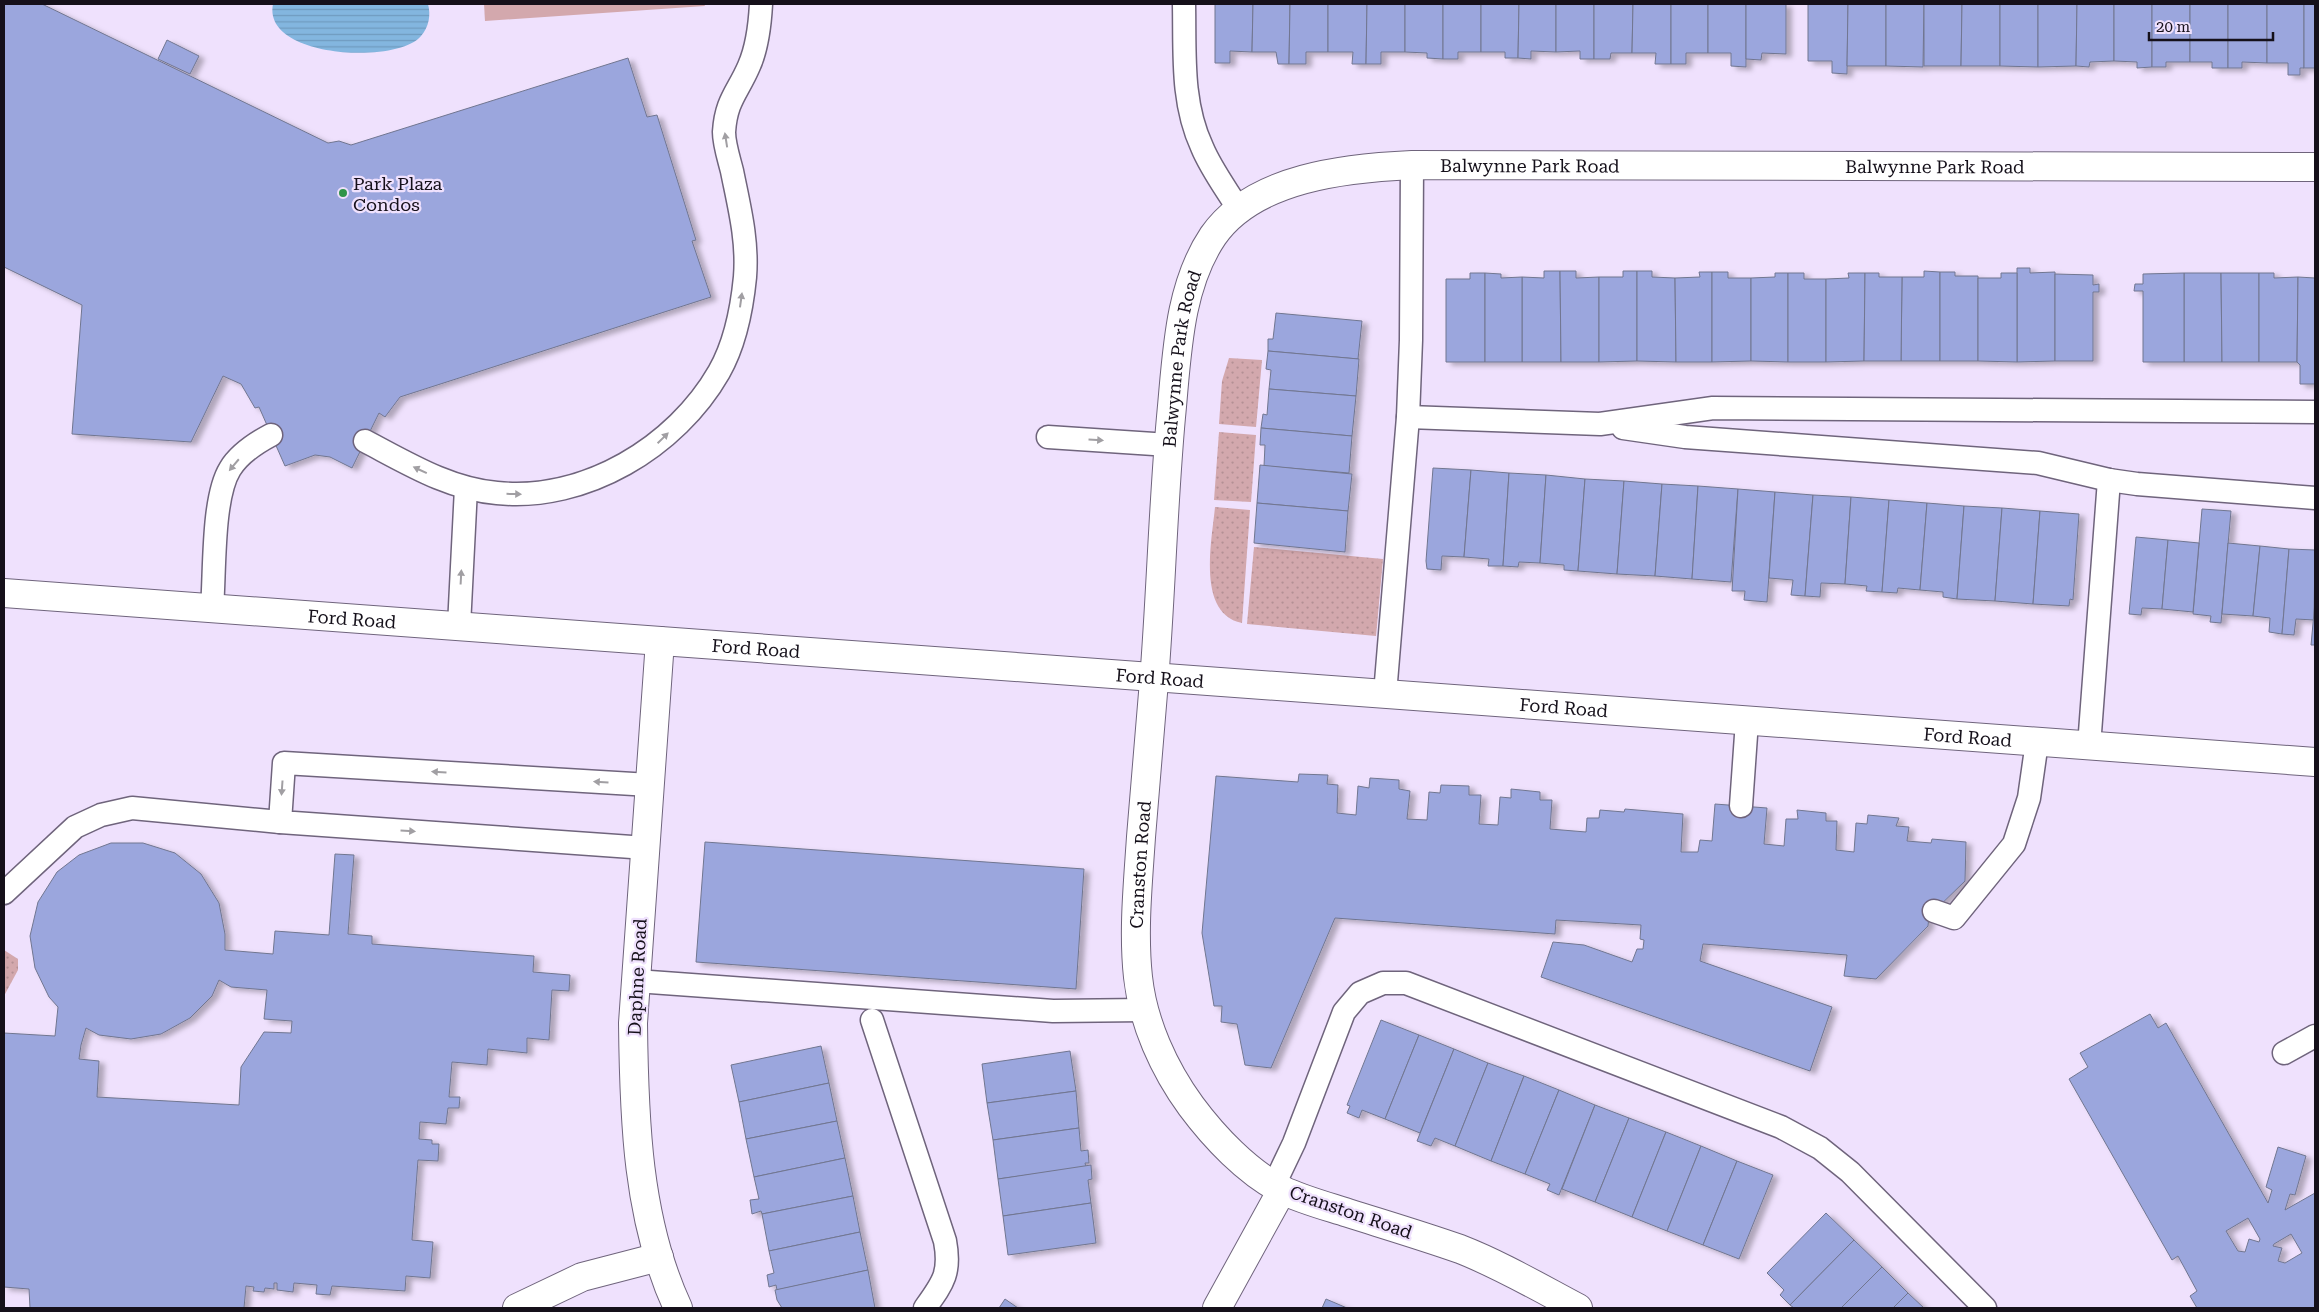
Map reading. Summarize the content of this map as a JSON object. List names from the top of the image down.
{
  "streets": {
    "street": [
      "Balwynne Park Road",
      "Ford Road",
      "Cranston Road",
      "Daphne Road"
    ]
  },
  "crossings": [
    ["Balwynne Park Road", "Ford Road"],
    ["Balwynne Park Road", "Cranston Road"],
    ["Ford Road", "Cranston Road"],
    ["Ford Road", "Daphne Road"]
  ],
  "places": ["Park Plaza Condos"],
  "scale_bar": "20 m"
}
